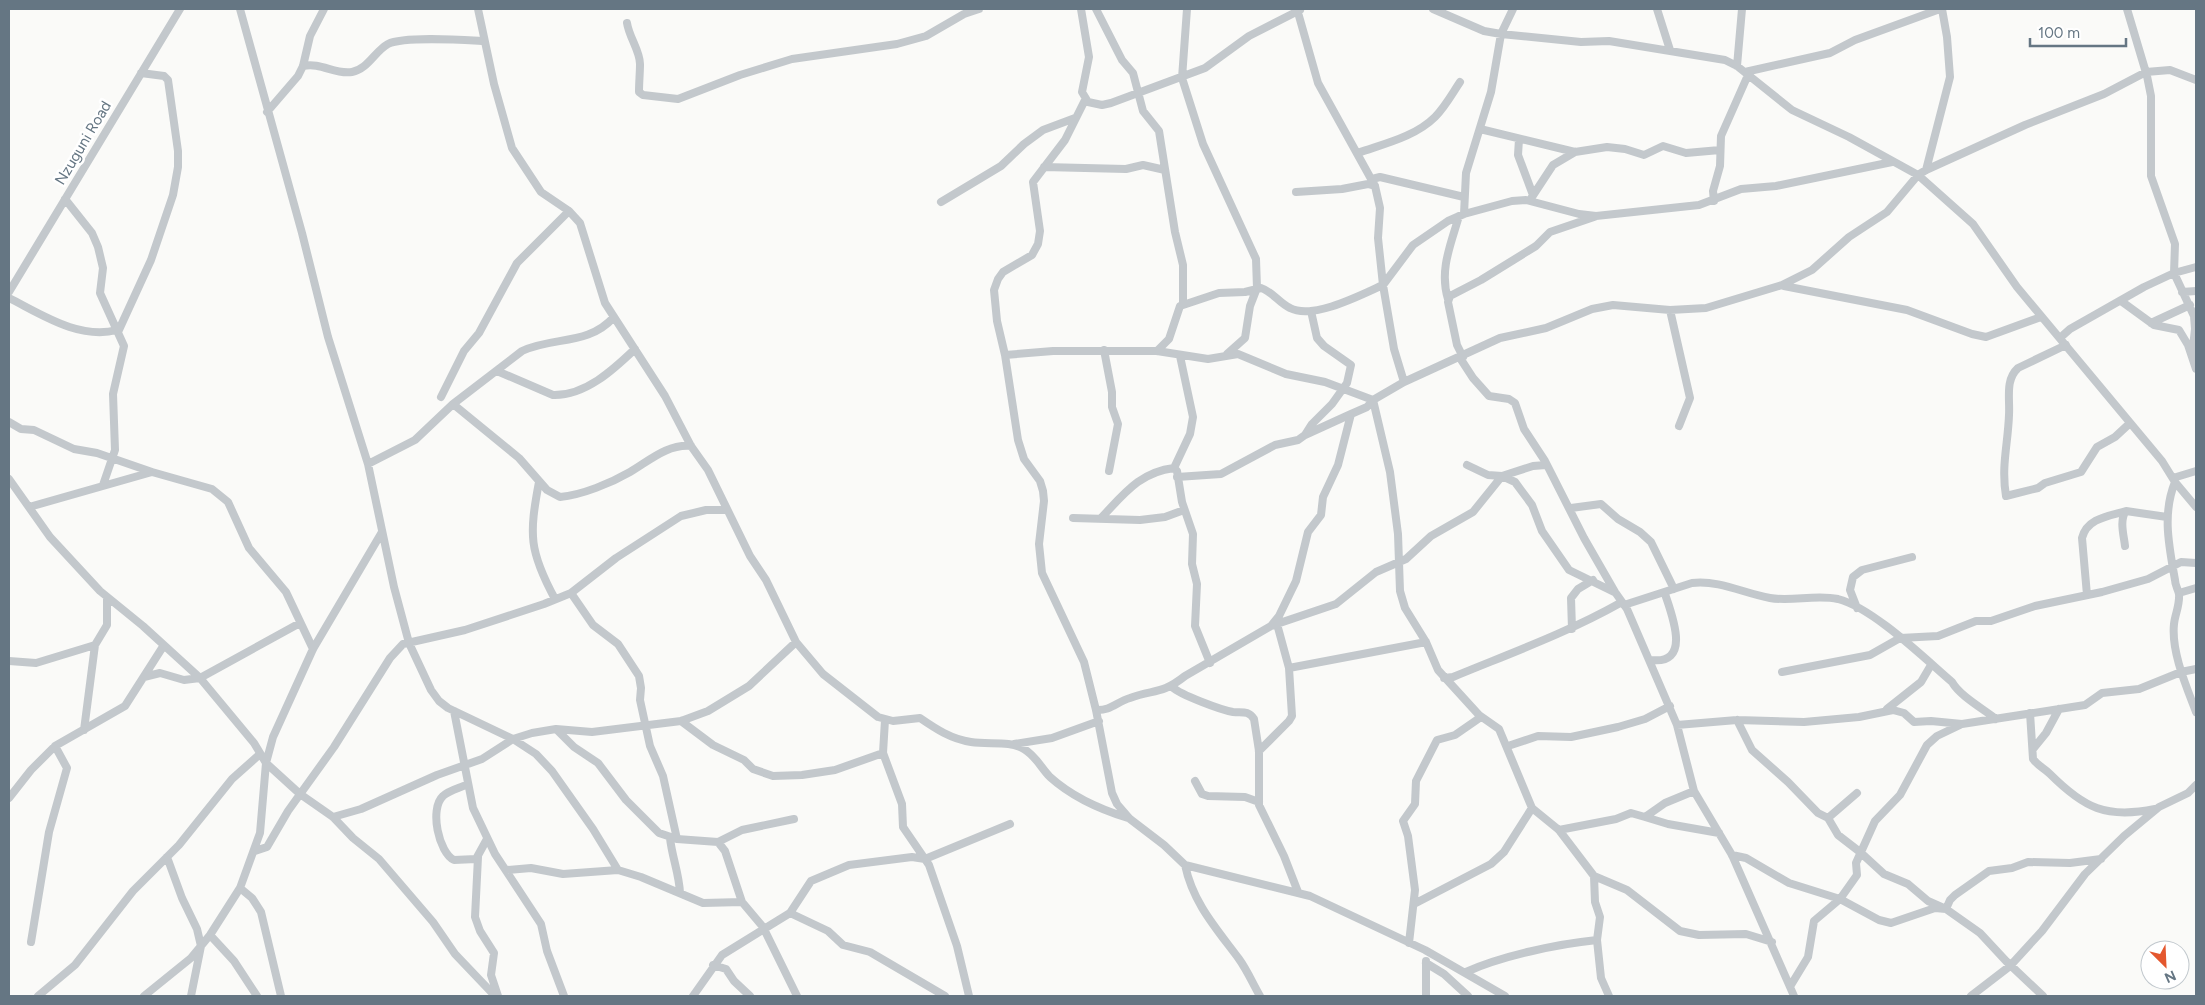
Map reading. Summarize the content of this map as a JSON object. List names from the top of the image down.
{
  "streets": {
    "street": ["Nzuguni Road"]
  },
  "scale_bar": "100 m",
  "north": "bottom right"
}
